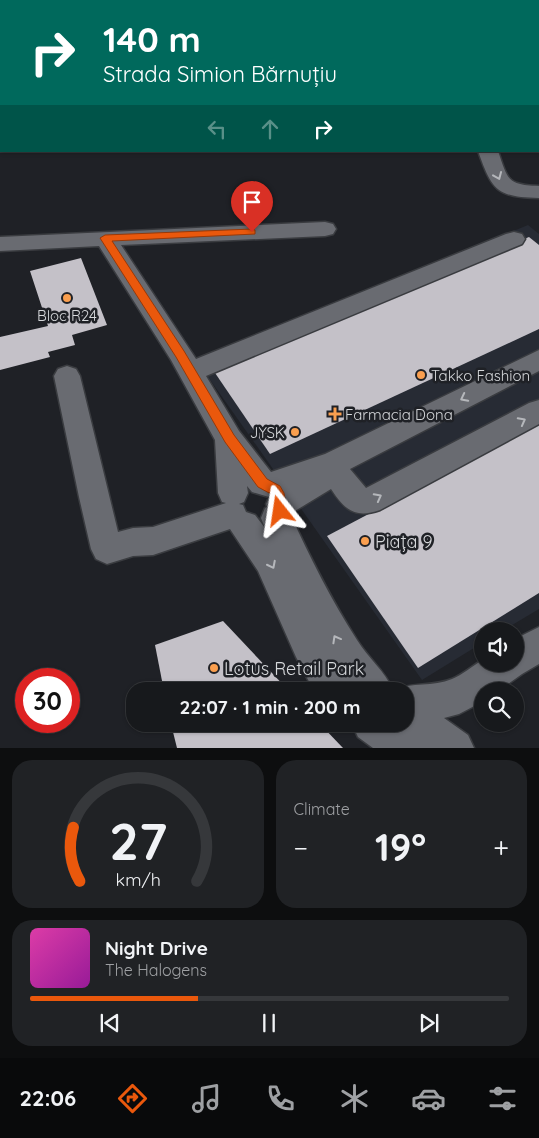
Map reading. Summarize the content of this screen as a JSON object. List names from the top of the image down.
{
  "places": {
    "other": [
      "Bloc R24",
      "Takko Fashion",
      "JYSK",
      "Piața 9",
      "Lotus Retail Park"
    ],
    "health": ["Farmacia Dona"]
  },
  "page": {
    "turn": ["140 m", "Strada Simion Bărnuțiu"],
    "limit": "30",
    "trip": "22:07 · 1 min · 200 m",
    "tile": "Climate",
    "heat": ["−", "19°", "+"],
    "song": ["Night Drive", "The Halogens"],
    "tabs": "22:06",
    "gauge": ["27", "km/h"]
  }
}
